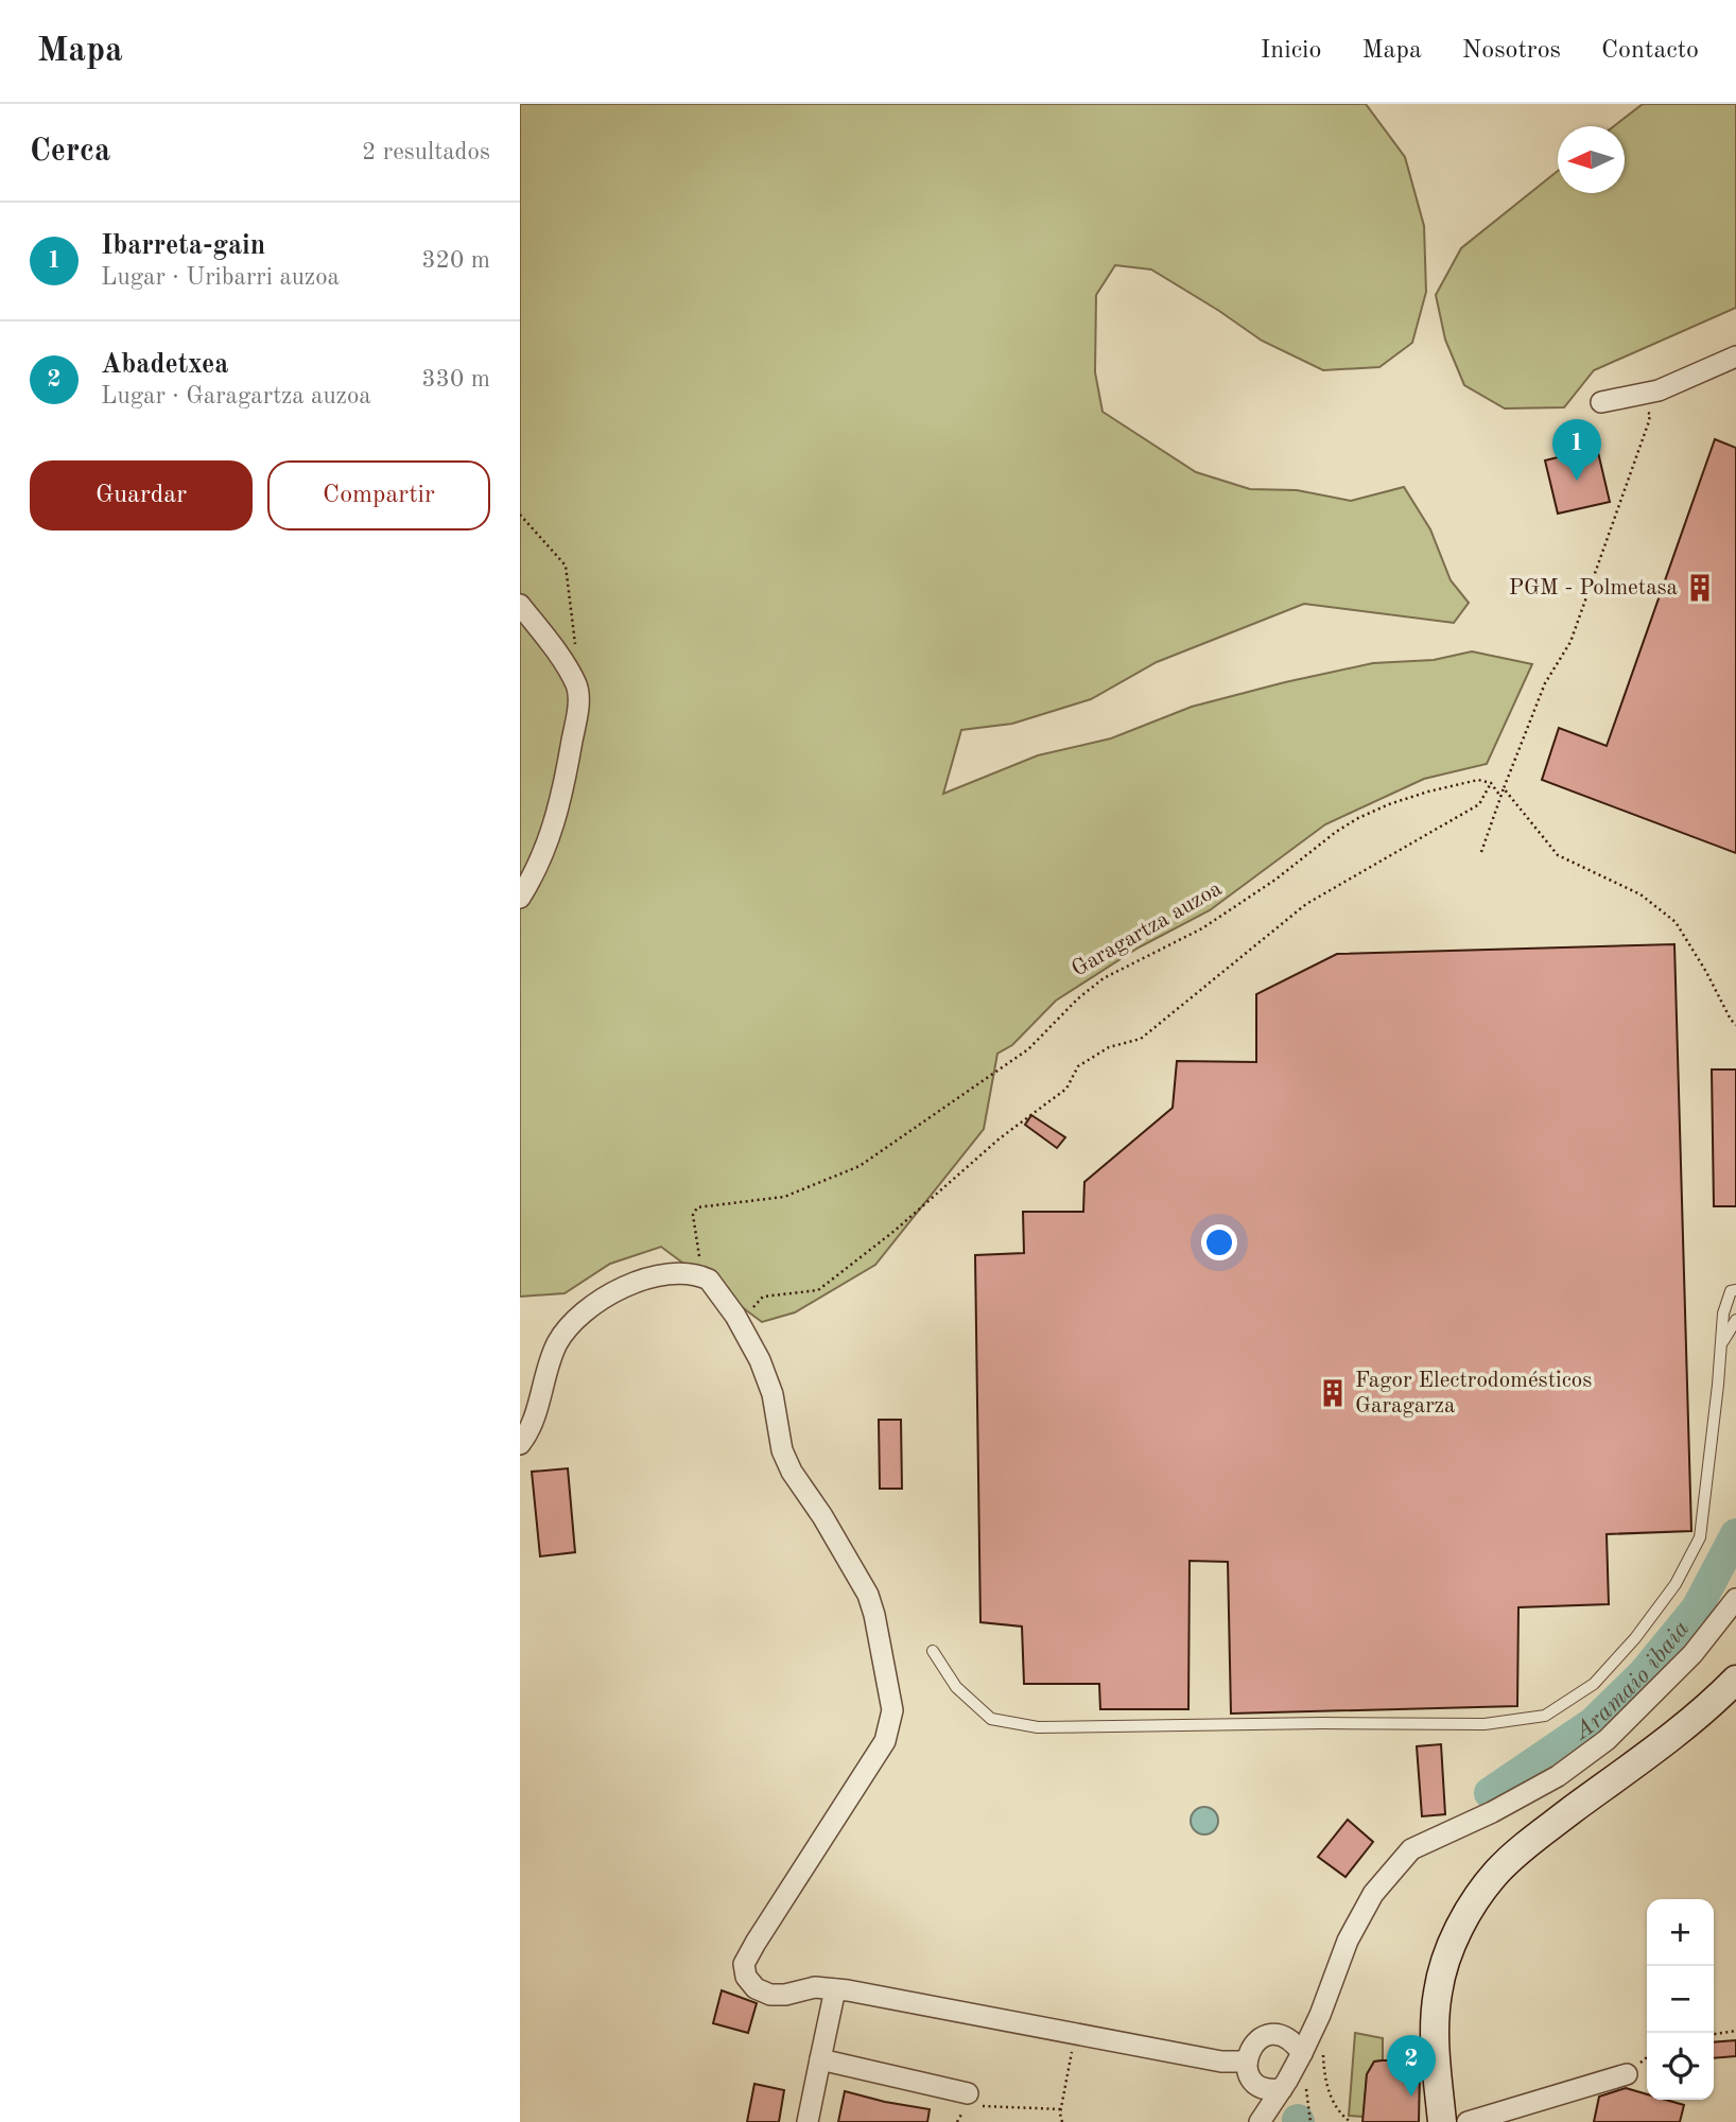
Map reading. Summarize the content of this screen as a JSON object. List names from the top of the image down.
{
  "streets": {
    "path": ["Garagartza auzoa"]
  },
  "water": ["Aramaio ibaia"],
  "places": {
    "building": ["PGM - Polmetasa", "Fagor Electrodomésticos Garagarza"]
  },
  "north": "left",
  "page": {
    "header": "Mapa",
    "nav": [
      "Inicio",
      "Mapa",
      "Nosotros",
      "Contacto"
    ],
    "heading": ["Cerca", "2 resultados"],
    "list": [
      {
        "mark": "1",
        "name": "Ibarreta-gain",
        "note": "Lugar · Uribarri auzoa",
        "value": "320 m"
      },
      {
        "mark": "2",
        "name": "Abadetxea",
        "note": "Lugar · Garagartza auzoa",
        "value": "330 m"
      }
    ],
    "pins": ["1", "2"],
    "buttons": ["Guardar", "Compartir"],
    "map_buttons": ["+", "−"]
  }
}
